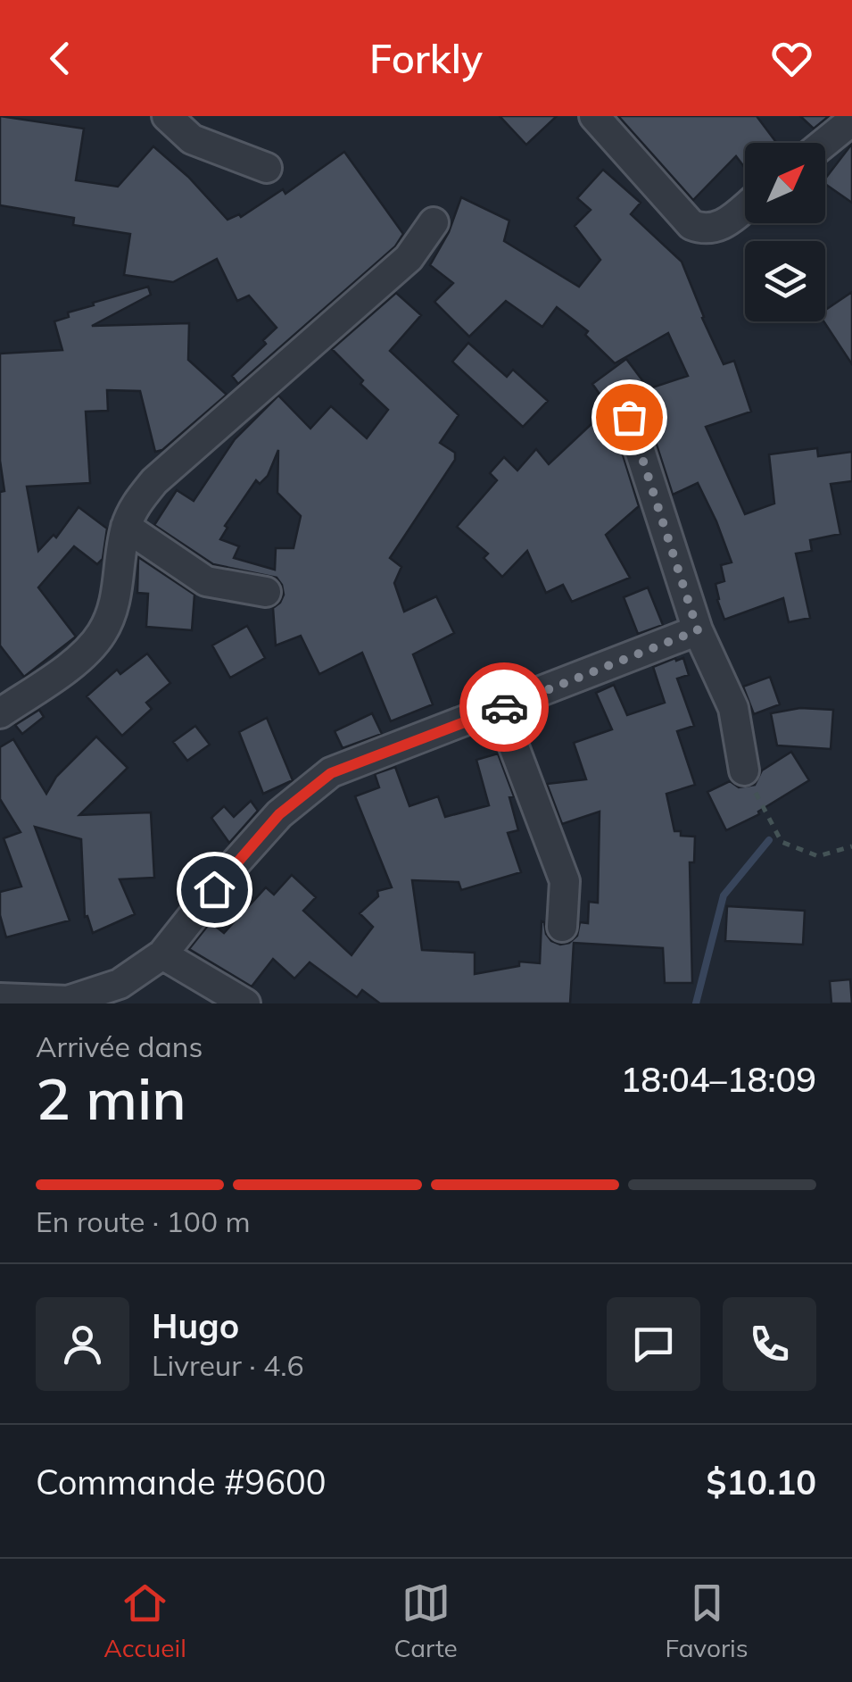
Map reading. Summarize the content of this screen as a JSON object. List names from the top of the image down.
{
  "north": "top right",
  "page": {
    "header": "Forkly",
    "heading": ["2 min", "Arrivée dans", "18:04–18:09"],
    "panel": [
      "Hugo",
      "Livreur · 4.6",
      "Commande #9600",
      "$10.10"
    ],
    "bar": "En route · 100 m",
    "tabs": ["Accueil", "Carte", "Favoris"]
  }
}
